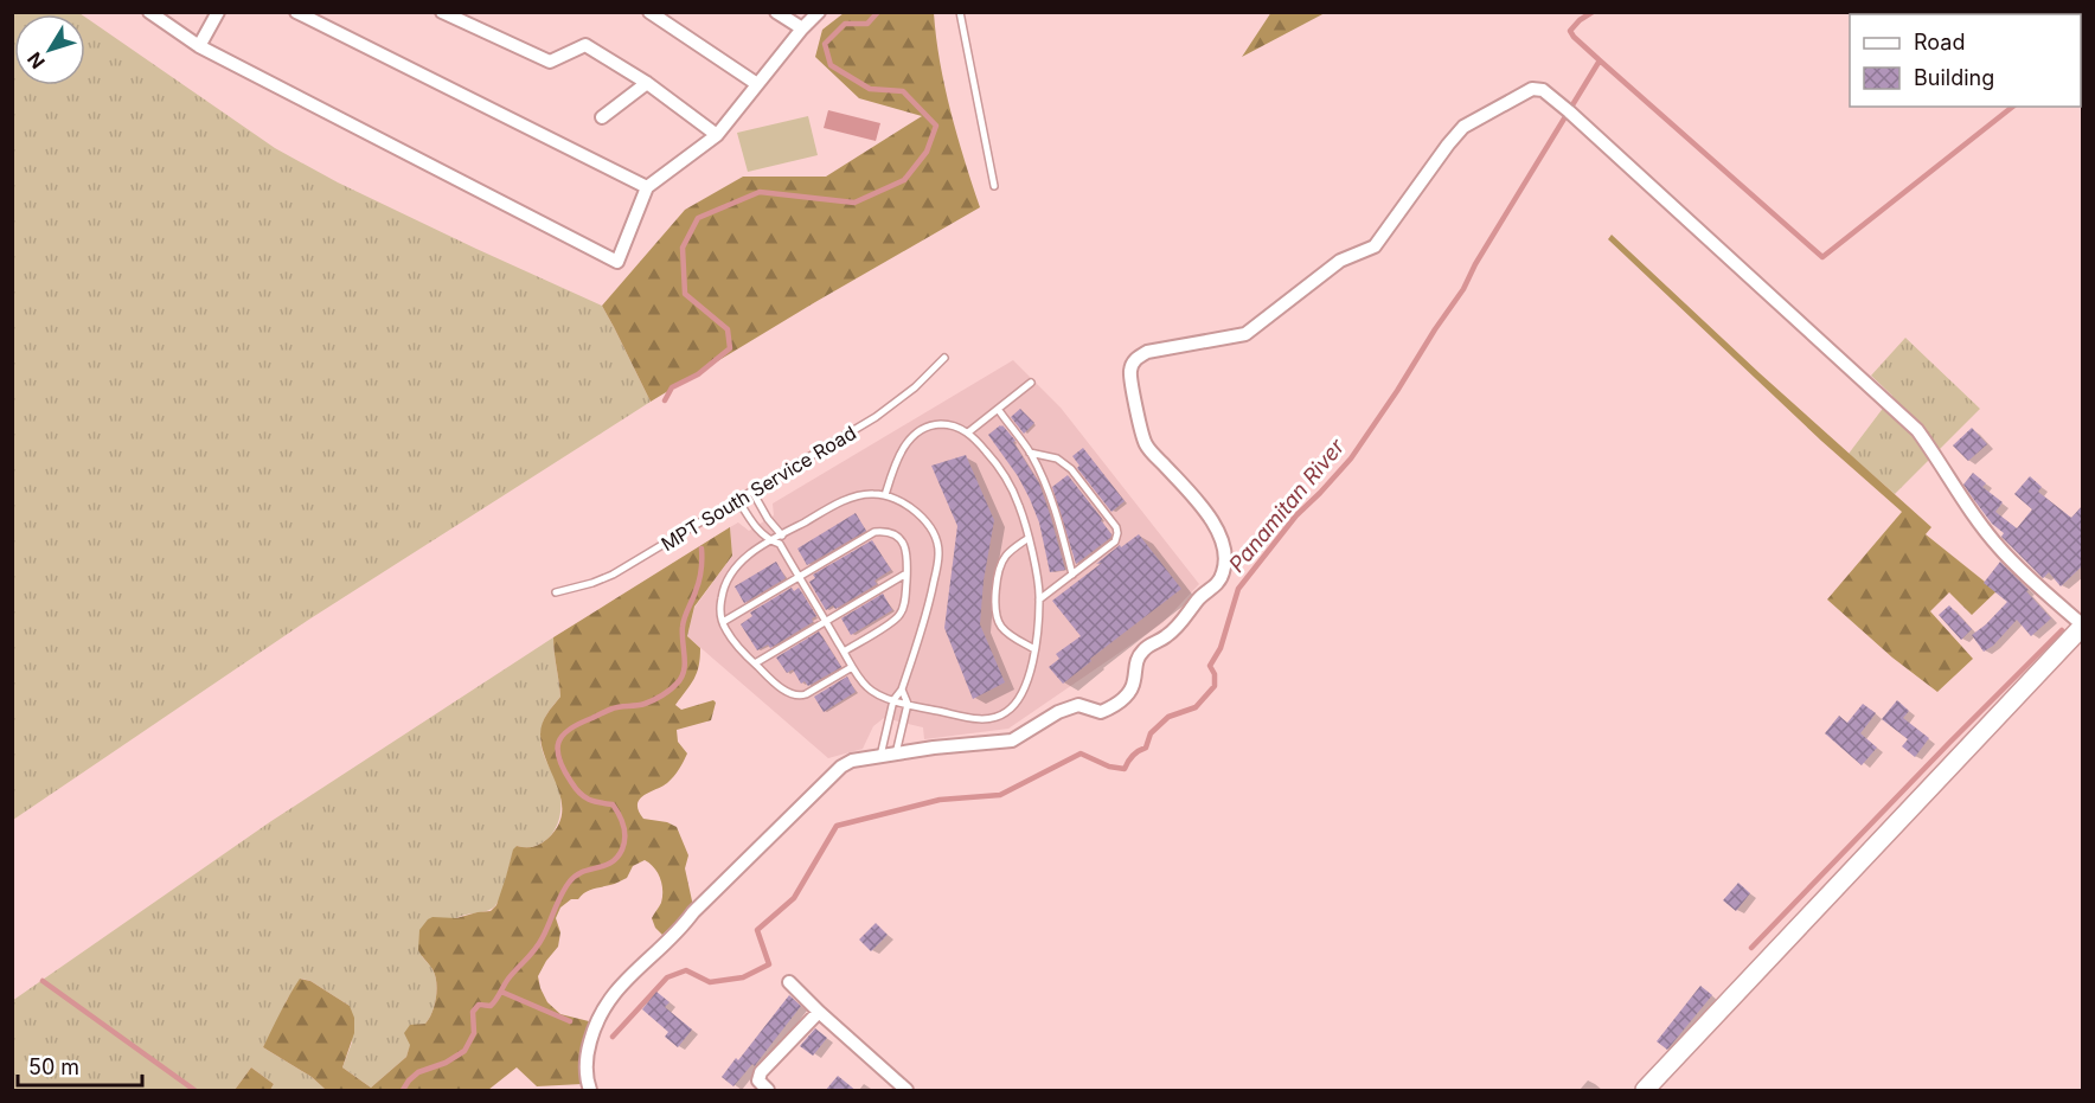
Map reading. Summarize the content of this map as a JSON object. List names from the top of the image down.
{
  "streets": {
    "lane": ["MPT South Service Road"]
  },
  "water": ["Panamitan River"],
  "legend": ["Road", "Building"],
  "scale_bar": "50 m",
  "north": "bottom left"
}
